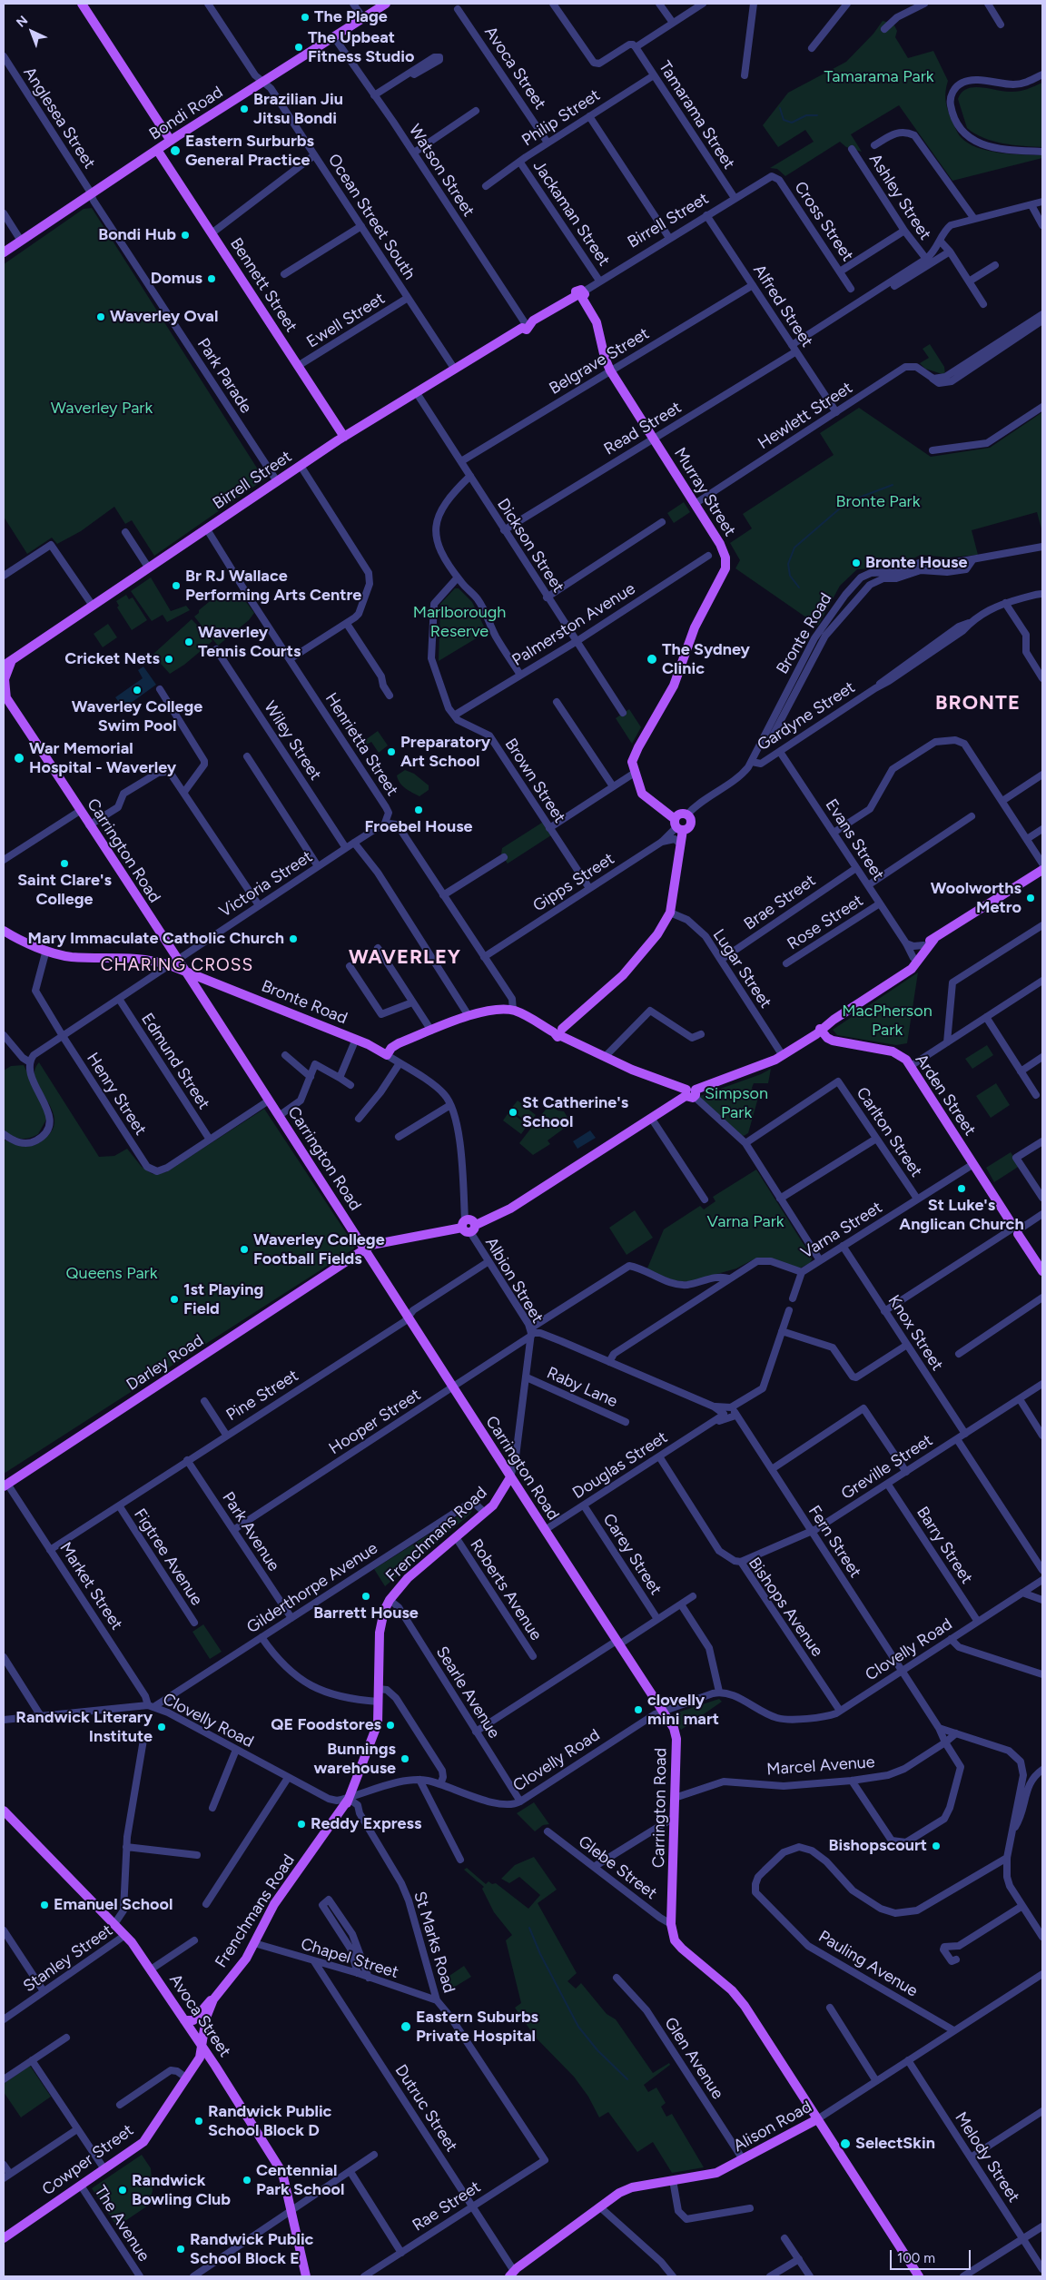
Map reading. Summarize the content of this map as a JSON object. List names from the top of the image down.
{
  "streets": {
    "main road": [
      "Avoca Street",
      "Bondi Road",
      "Birrell Street",
      "Bennett Street",
      "Murray Street",
      "Bronte Road",
      "Carrington Road",
      "Arden Street",
      "Darley Road",
      "Frenchmans Road",
      "Alison Road",
      "Cowper Street"
    ],
    "street": [
      "Tamarama Street",
      "Anglesea Street",
      "Philip Street",
      "Watson Street",
      "Ashley Street",
      "Jackaman Street",
      "Ocean Street South",
      "Cross Street",
      "Alfred Street",
      "Ewell Street",
      "Belgrave Street",
      "Park Parade",
      "Hewlett Street",
      "Read Street",
      "Dickson Street",
      "Palmerston Avenue",
      "Gardyne Street",
      "Wiley Street",
      "Henrietta Street",
      "Brown Street",
      "Evans Street",
      "Gipps Street",
      "Victoria Street",
      "Brae Street",
      "Rose Street",
      "Lugar Street",
      "Edmund Street",
      "Henry Street",
      "Carlton Street",
      "Varna Street",
      "Albion Street",
      "Knox Street",
      "Raby Lane",
      "Pine Street",
      "Hooper Street",
      "Douglas Street",
      "Greville Street",
      "Park Avenue",
      "Fern Street",
      "Barry Street",
      "Carey Street",
      "Figtree Avenue",
      "Market Street",
      "Gilderthorpe Avenue",
      "Roberts Avenue",
      "Bishops Avenue",
      "Clovelly Road",
      "Searle Avenue",
      "Marcel Avenue",
      "Glebe Street",
      "St Marks Road",
      "Stanley Street",
      "Chapel Street",
      "Pauling Avenue",
      "Glen Avenue",
      "Dutruc Street",
      "Melody Street",
      "Rae Street",
      "The Avenue"
    ]
  },
  "crossings": [
    ["Avoca Street", "Philip Street"],
    ["Avoca Street", "Frenchmans Road"],
    ["Avoca Street", "Stanley Street"],
    ["Avoca Street", "Cowper Street"],
    ["Bondi Road", "Anglesea Street"],
    ["Bondi Road", "Watson Street"],
    ["Bondi Road", "Ocean Street South"],
    ["Bondi Road", "Bennett Street"],
    ["Bondi Road", "Park Parade"],
    ["Tamarama Street", "Philip Street"],
    ["Tamarama Street", "Birrell Street"],
    ["Anglesea Street", "Park Parade"],
    ["Philip Street", "Jackaman Street"],
    ["Watson Street", "Birrell Street"],
    ["Jackaman Street", "Birrell Street"],
    ["Ocean Street South", "Birrell Street"],
    ["Ocean Street South", "Ewell Street"],
    ["Birrell Street", "Cross Street"],
    ["Birrell Street", "Bennett Street"],
    ["Birrell Street", "Alfred Street"],
    ["Birrell Street", "Park Parade"],
    ["Birrell Street", "Murray Street"],
    ["Birrell Street", "Dickson Street"],
    ["Birrell Street", "Henrietta Street"],
    ["Bennett Street", "Ewell Street"],
    ["Alfred Street", "Belgrave Street"],
    ["Alfred Street", "Hewlett Street"],
    ["Alfred Street", "Read Street"],
    ["Belgrave Street", "Murray Street"],
    ["Belgrave Street", "Dickson Street"],
    ["Hewlett Street", "Murray Street"],
    ["Read Street", "Murray Street"],
    ["Read Street", "Dickson Street"],
    ["Murray Street", "Gipps Street"],
    ["Dickson Street", "Palmerston Avenue"],
    ["Palmerston Avenue", "Brown Street"],
    ["Bronte Road", "Gardyne Street"],
    ["Bronte Road", "Carrington Road"],
    ["Bronte Road", "Victoria Street"],
    ["Bronte Road", "Henry Street"],
    ["Bronte Road", "Albion Street"],
    ["Gardyne Street", "Evans Street"],
    ["Wiley Street", "Victoria Street"],
    ["Henrietta Street", "Gipps Street"],
    ["Henrietta Street", "Victoria Street"],
    ["Brown Street", "Gipps Street"],
    ["Evans Street", "Brae Street"],
    ["Evans Street", "Rose Street"],
    ["Carrington Road", "Victoria Street"],
    ["Carrington Road", "Albion Street"],
    ["Carrington Road", "Darley Road"],
    ["Carrington Road", "Pine Street"],
    ["Carrington Road", "Hooper Street"],
    ["Carrington Road", "Douglas Street"],
    ["Carrington Road", "Frenchmans Road"],
    ["Carrington Road", "Clovelly Road"],
    ["Carrington Road", "Marcel Avenue"],
    ["Carrington Road", "Glebe Street"],
    ["Carrington Road", "Alison Road"],
    ["Victoria Street", "Edmund Street"],
    ["Victoria Street", "Henry Street"],
    ["Brae Street", "Lugar Street"],
    ["Edmund Street", "Henry Street"],
    ["Arden Street", "Varna Street"],
    ["Carlton Street", "Varna Street"],
    ["Varna Street", "Knox Street"],
    ["Varna Street", "Hooper Street"],
    ["Varna Street", "Fern Street"],
    ["Albion Street", "Darley Road"],
    ["Albion Street", "Raby Lane"],
    ["Albion Street", "Pine Street"],
    ["Albion Street", "Hooper Street"],
    ["Albion Street", "Frenchmans Road"],
    ["Albion Street", "Fern Street"],
    ["Knox Street", "Greville Street"],
    ["Darley Road", "Market Street"],
    ["Pine Street", "Park Avenue"],
    ["Pine Street", "Figtree Avenue"],
    ["Pine Street", "Market Street"],
    ["Hooper Street", "Park Avenue"],
    ["Hooper Street", "Fern Street"],
    ["Douglas Street", "Fern Street"],
    ["Douglas Street", "Carey Street"],
    ["Douglas Street", "Bishops Avenue"],
    ["Greville Street", "Fern Street"],
    ["Greville Street", "Barry Street"],
    ["Greville Street", "Bishops Avenue"],
    ["Park Avenue", "Gilderthorpe Avenue"],
    ["Frenchmans Road", "Gilderthorpe Avenue"],
    ["Frenchmans Road", "Roberts Avenue"],
    ["Frenchmans Road", "Clovelly Road"],
    ["Frenchmans Road", "Searle Avenue"],
    ["Frenchmans Road", "St Marks Road"],
    ["Frenchmans Road", "Chapel Street"],
    ["Frenchmans Road", "Cowper Street"],
    ["Fern Street", "Clovelly Road"],
    ["Barry Street", "Clovelly Road"],
    ["Market Street", "Gilderthorpe Avenue"],
    ["Market Street", "Clovelly Road"],
    ["Gilderthorpe Avenue", "Clovelly Road"],
    ["Bishops Avenue", "Clovelly Road"],
    ["Clovelly Road", "Searle Avenue"],
    ["Clovelly Road", "St Marks Road"],
    ["St Marks Road", "Chapel Street"],
    ["St Marks Road", "Rae Street"],
    ["Chapel Street", "Dutruc Street"],
    ["Pauling Avenue", "Alison Road"],
    ["Glen Avenue", "Alison Road"],
    ["Dutruc Street", "Alison Road"],
    ["Dutruc Street", "Rae Street"],
    ["Alison Road", "Melody Street"],
    ["Cowper Street", "The Avenue"]
  ],
  "districts": ["BRONTE", "WAVERLEY", "CHARING CROSS"],
  "parks": [
    "Tamarama Park",
    "Waverley Park",
    "Bronte Park",
    "Marlborough Reserve",
    "MacPherson Park",
    "Simpson Park",
    "Varna Park",
    "Queens Park"
  ],
  "places": [
    "The Plage",
    "The Upbeat Fitness Studio",
    "Brazilian Jiu Jitsu Bondi",
    "Eastern Surburbs General Practice",
    "Bondi Hub",
    "Domus",
    "Waverley Oval",
    "Bronte House",
    "Br RJ Wallace Performing Arts Centre",
    "Waverley Tennis Courts",
    "Cricket Nets",
    "The Sydney Clinic",
    "Waverley College Swim Pool",
    "Preparatory Art School",
    "War Memorial Hospital - Waverley",
    "Froebel House",
    "Saint Clare's College",
    "Woolworths Metro",
    "Mary Immaculate Catholic Church",
    "St Catherine's School",
    "St Luke's Anglican Church",
    "Waverley College Football Fields",
    "1st Playing Field",
    "Barrett House",
    "clovelly mini mart",
    "QE Foodstores",
    "Randwick Literary Institute",
    "Bunnings warehouse",
    "Reddy Express",
    "Bishopscourt",
    "Emanuel School",
    "Eastern Suburbs Private Hospital",
    "Randwick Public School Block D",
    "SelectSkin",
    "Centennial Park School",
    "Randwick Bowling Club",
    "Randwick Public School Block E"
  ],
  "scale_bar": "100 m",
  "north": "top left"
}
